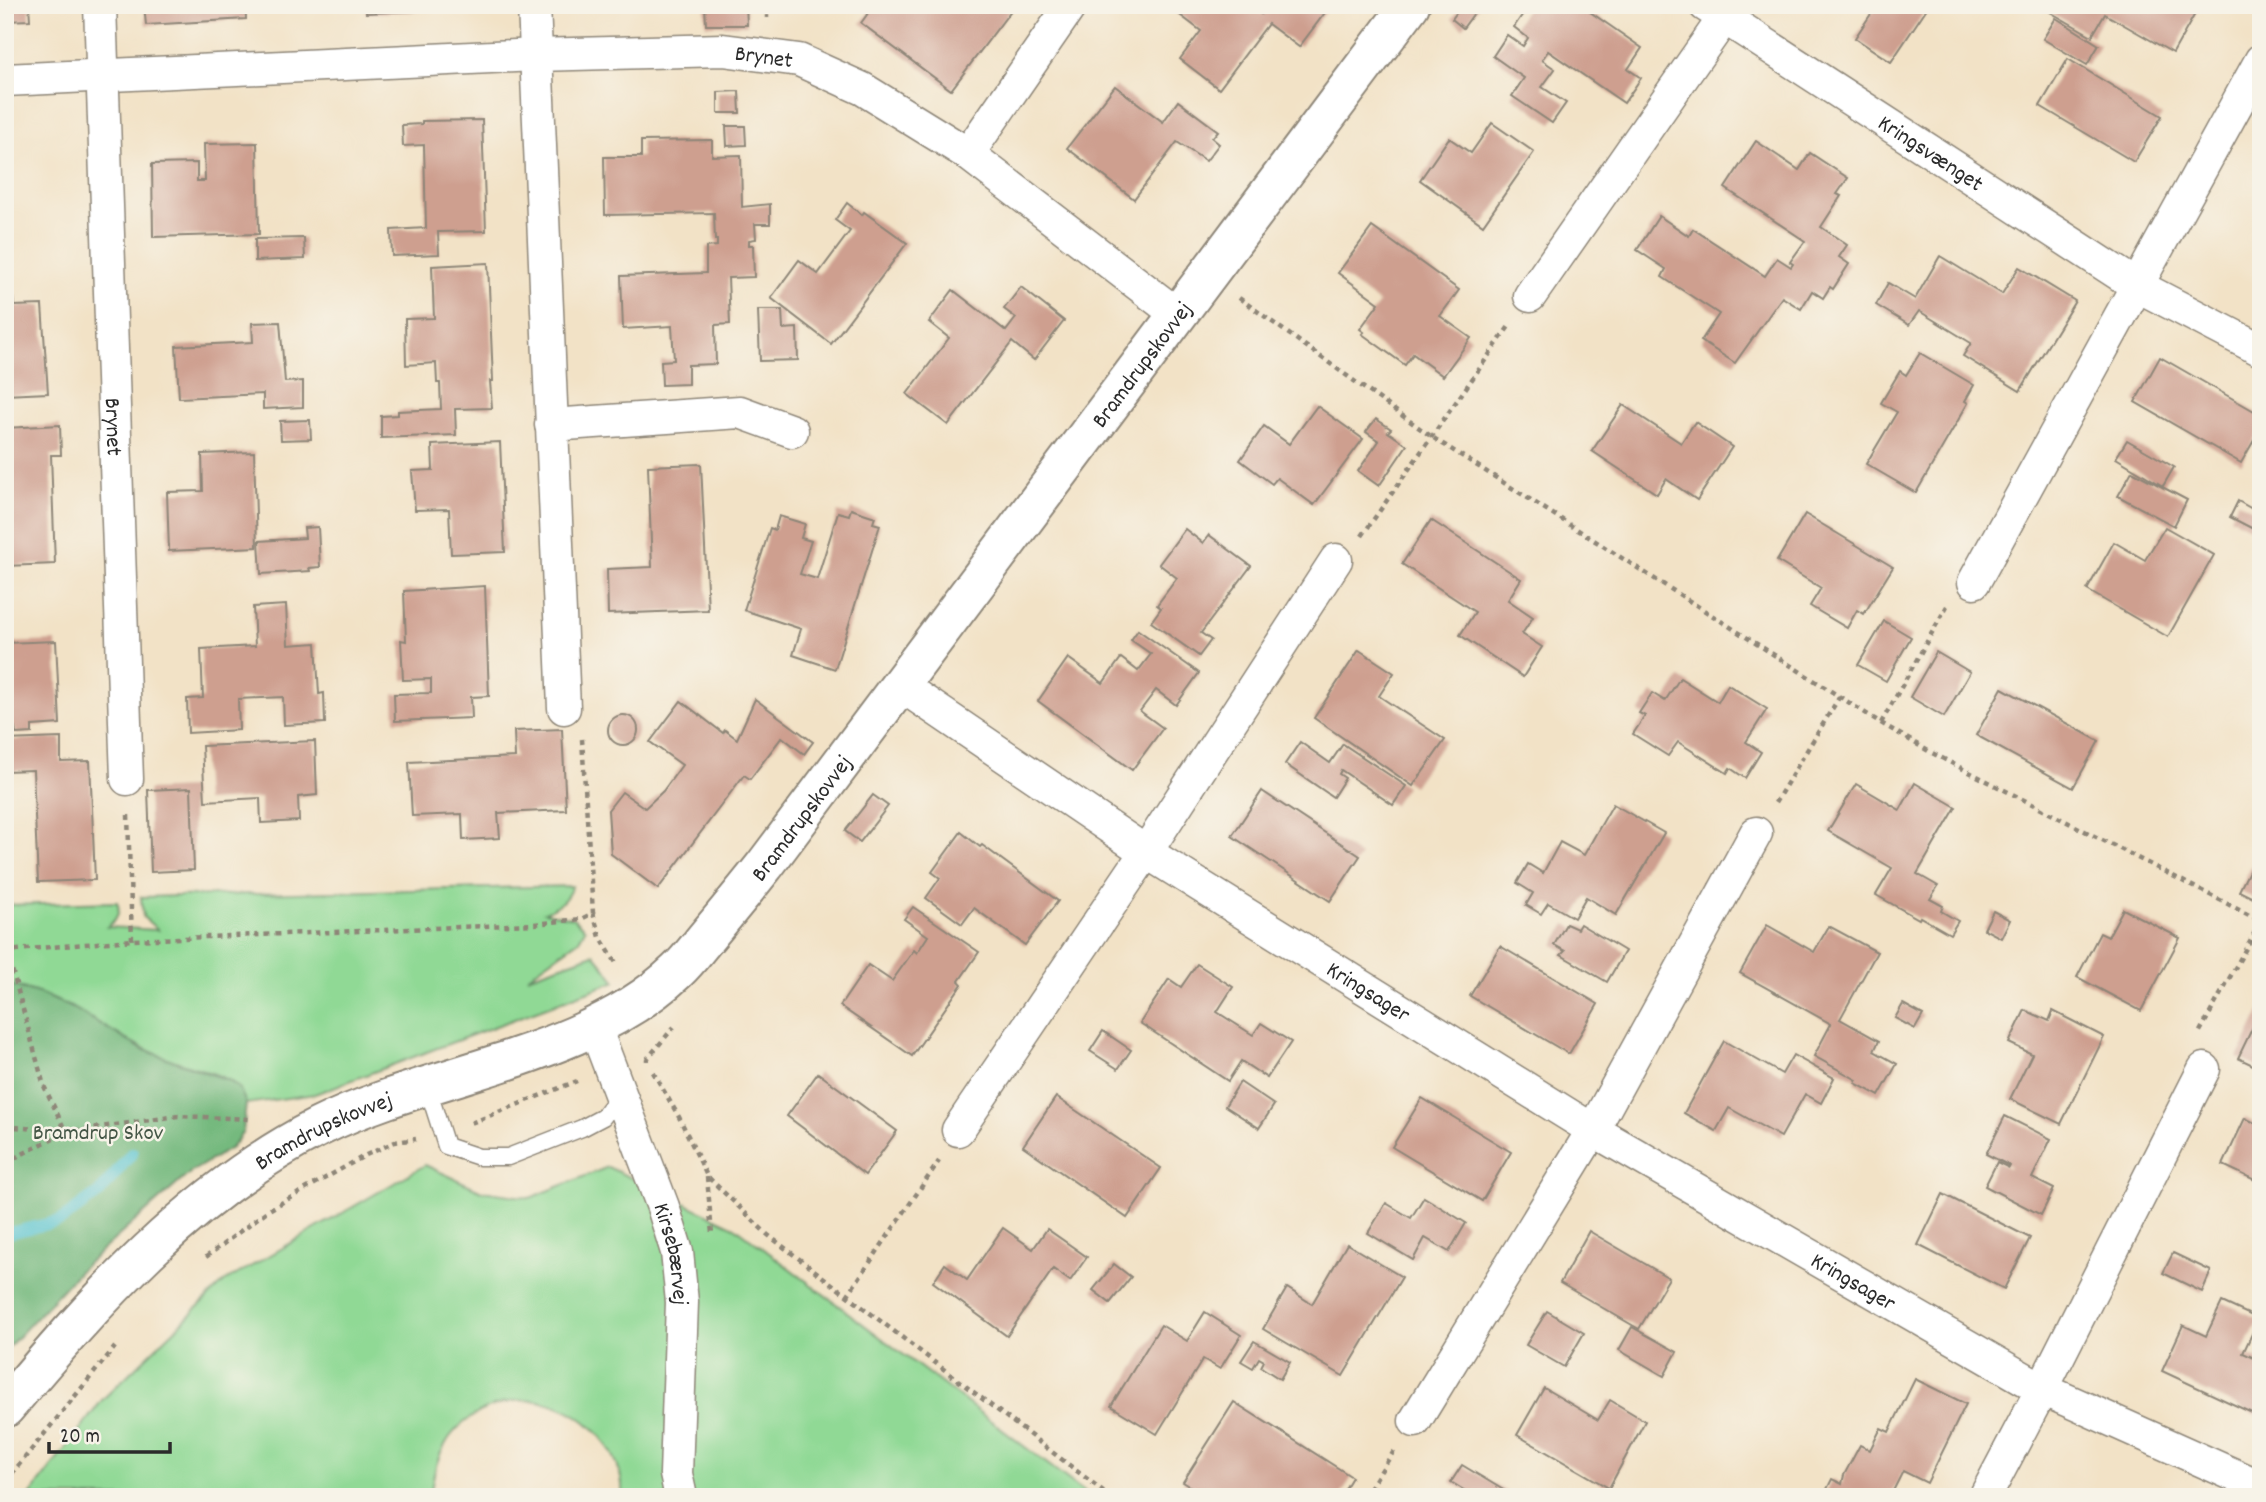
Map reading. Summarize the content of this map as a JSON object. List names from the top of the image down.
{
  "streets": {
    "street": [
      "Brynet",
      "Kringsvænget",
      "Bramdrupskovvej",
      "Kringsager",
      "Kirsebærvej"
    ]
  },
  "crossings": [
    ["Brynet", "Bramdrupskovvej"],
    ["Bramdrupskovvej", "Kringsager"],
    ["Bramdrupskovvej", "Kirsebærvej"]
  ],
  "parks": ["Bramdrup Skov"],
  "scale_bar": "20 m"
}
